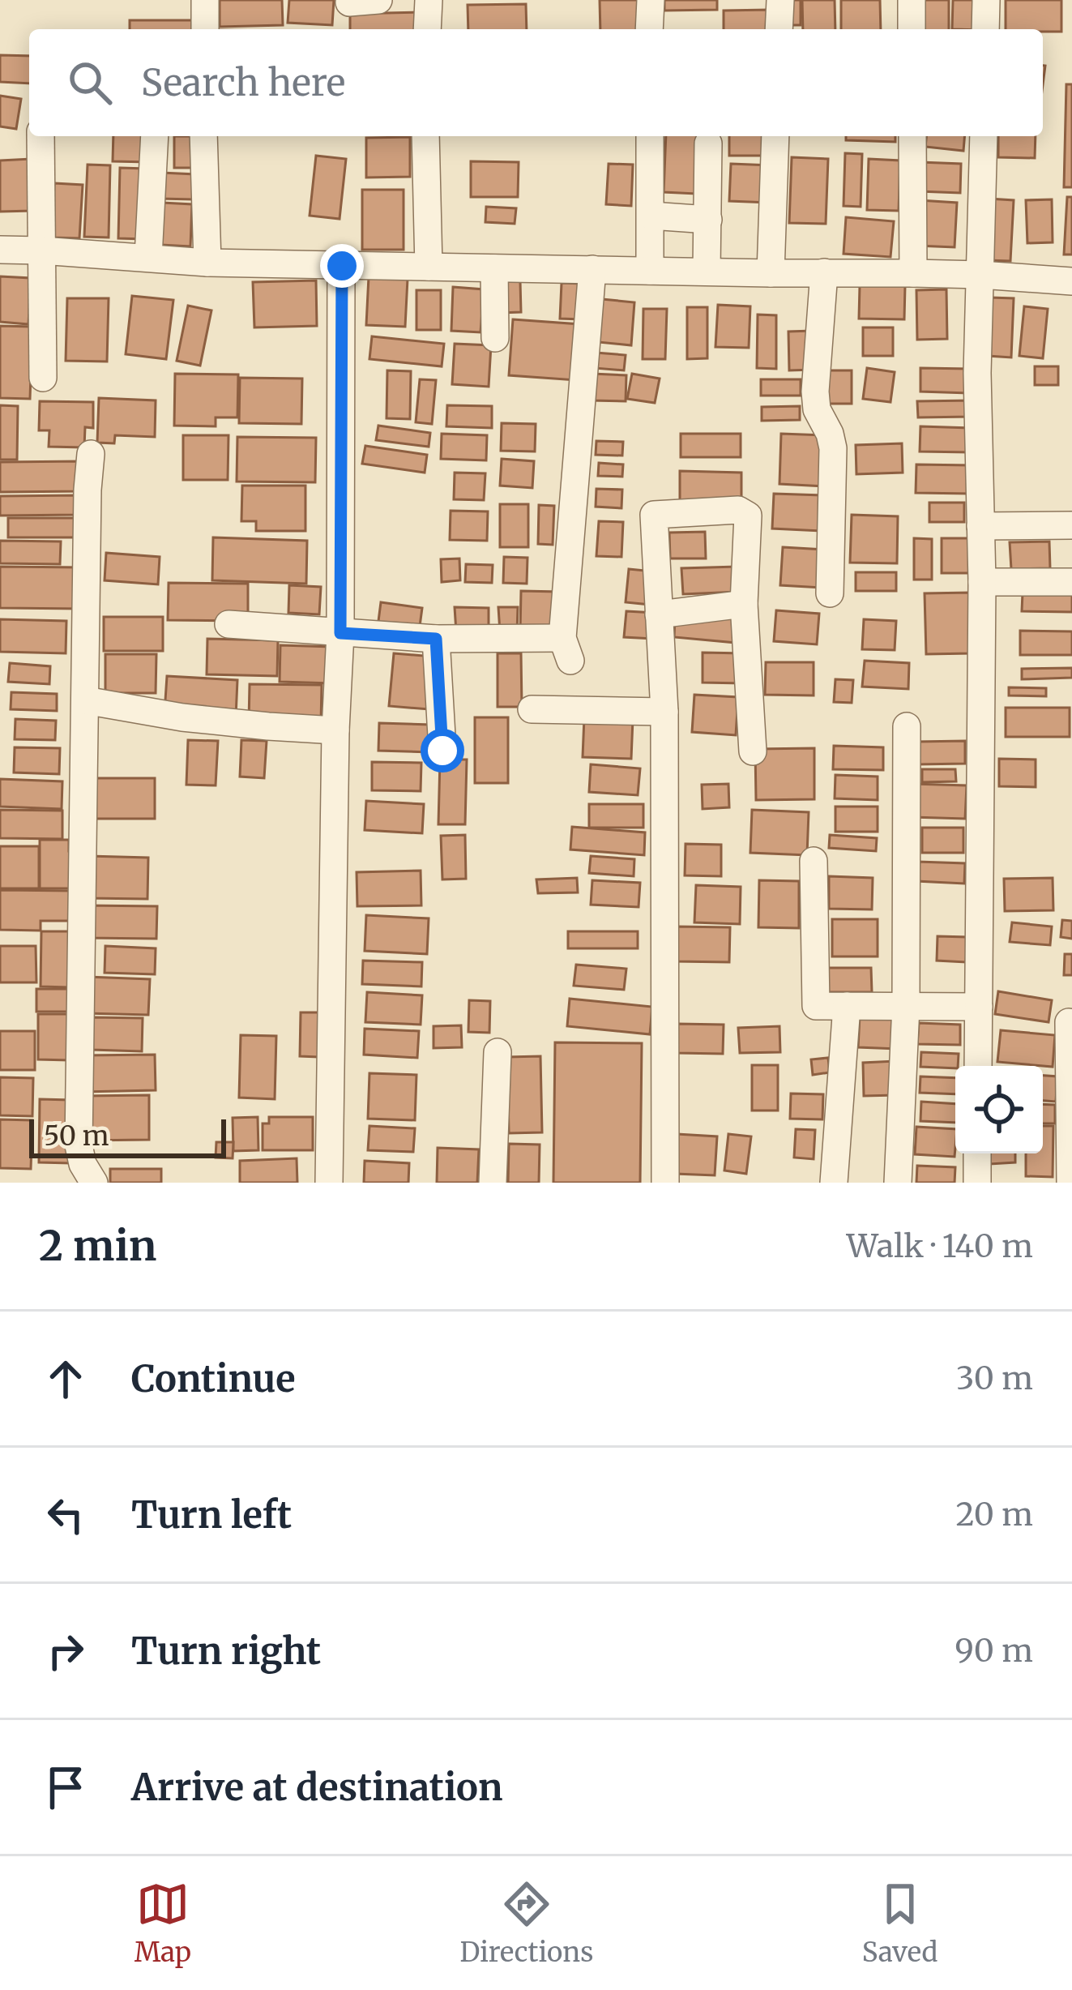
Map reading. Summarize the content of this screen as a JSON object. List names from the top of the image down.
{
  "scale_bar": "50 m",
  "page": {
    "search": "Search here",
    "scale": "50 m",
    "heading": ["2 min", "Walk · 140 m"],
    "list": [
      ["Continue", "30 m"],
      ["Turn left", "20 m"],
      ["Turn right", "90 m"],
      "Arrive at destination"
    ],
    "nav": ["Map", "Directions", "Saved"]
  }
}
